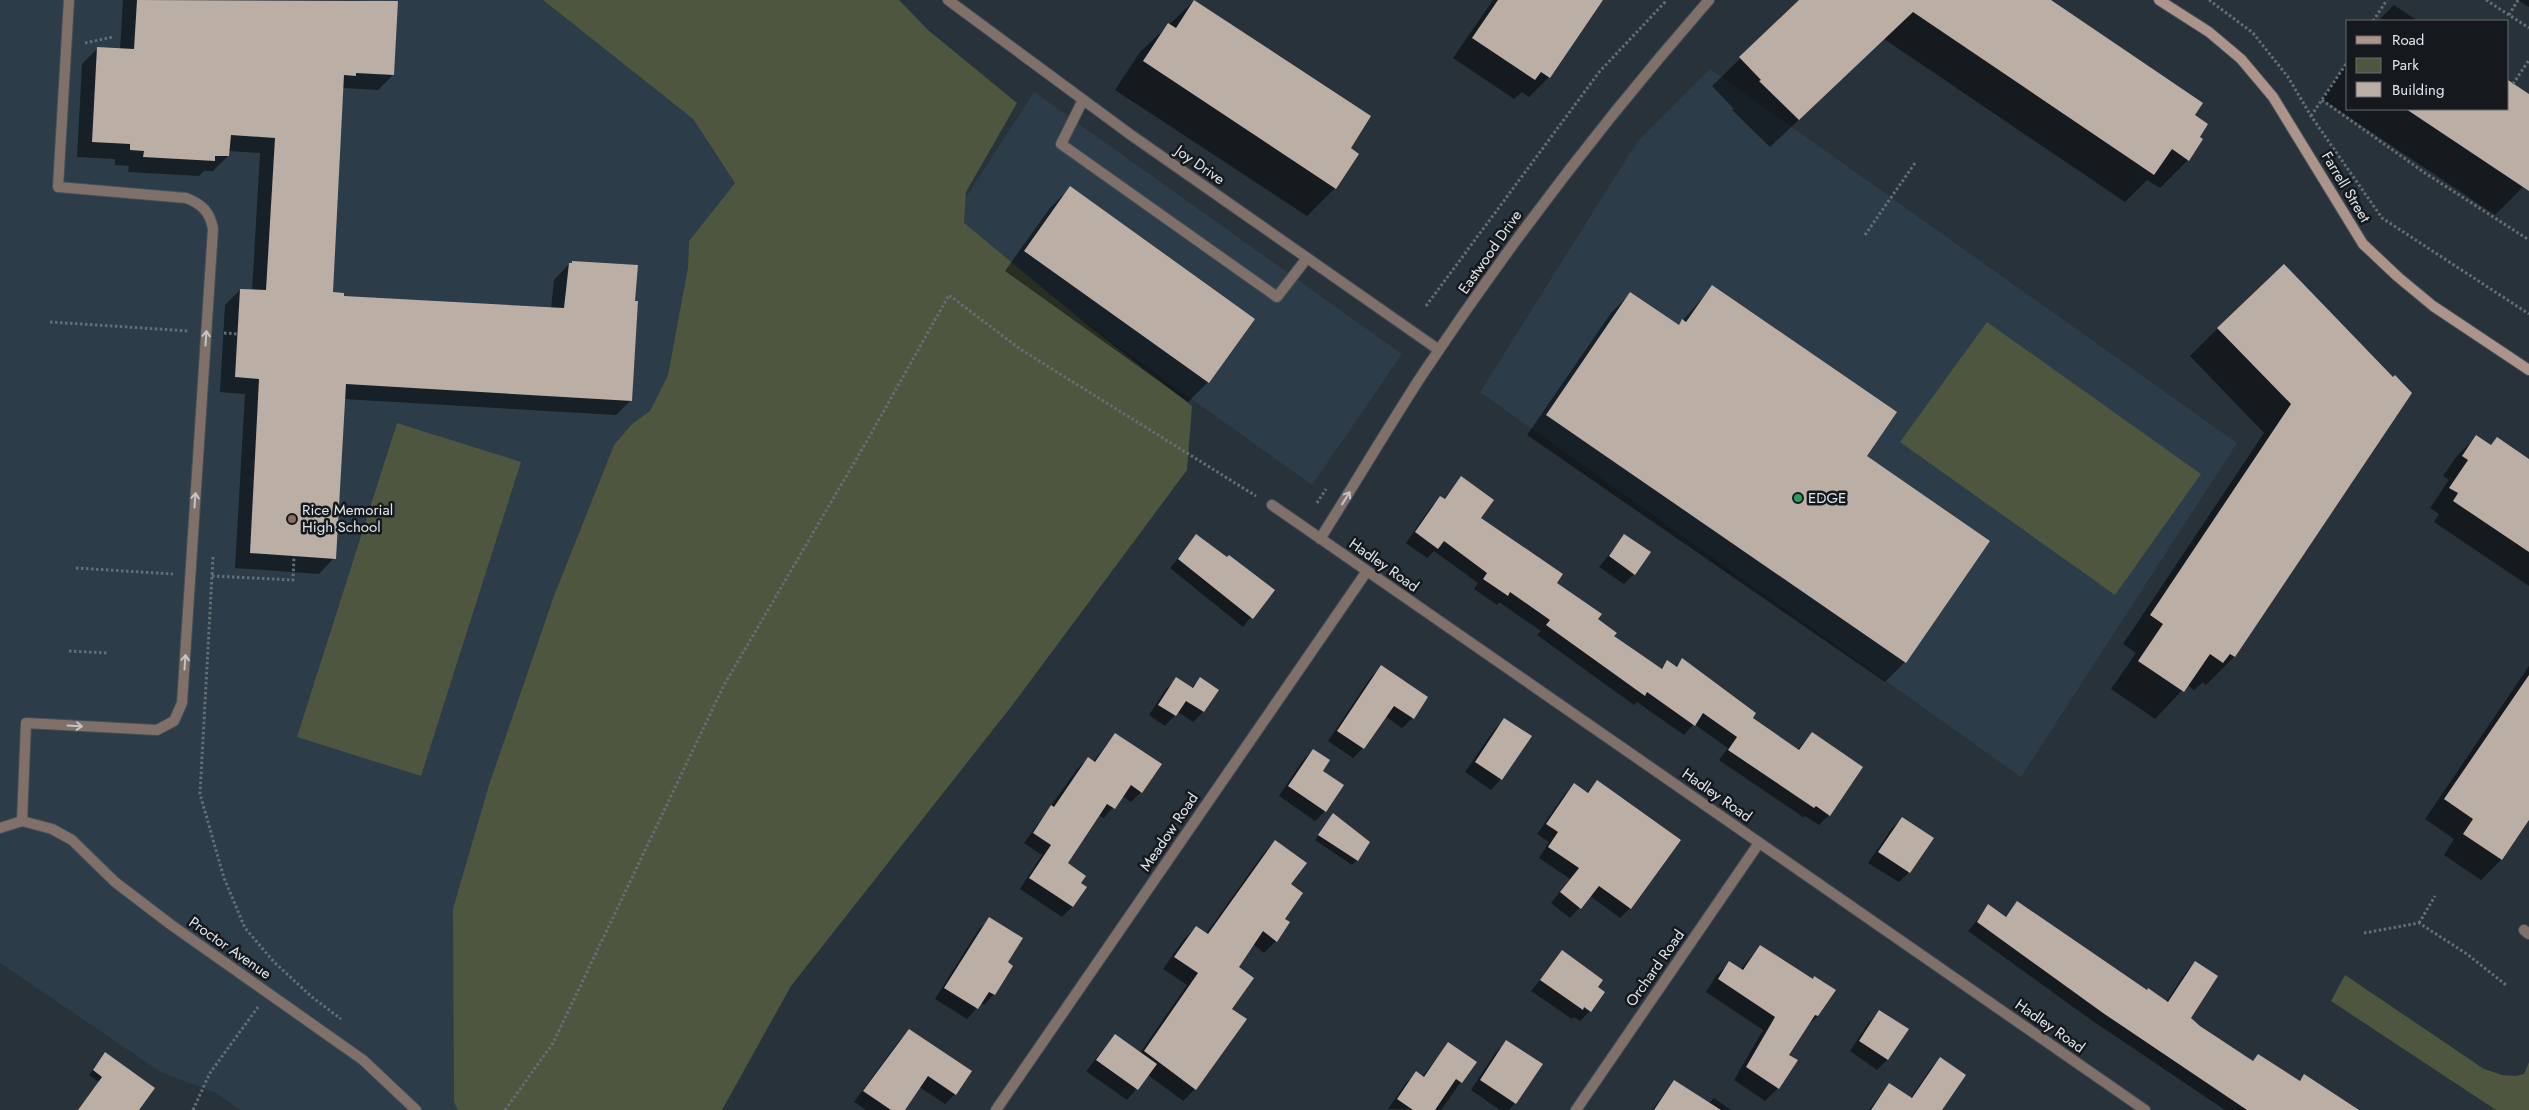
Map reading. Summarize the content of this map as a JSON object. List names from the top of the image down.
{
  "streets": {
    "street": [
      "Joy Drive",
      "Farrell Street",
      "Eastwood Drive",
      "Hadley Road",
      "Meadow Road",
      "Proctor Avenue",
      "Orchard Road"
    ]
  },
  "crossings": [
    ["Joy Drive", "Eastwood Drive"],
    ["Eastwood Drive", "Hadley Road"],
    ["Hadley Road", "Meadow Road"],
    ["Hadley Road", "Orchard Road"]
  ],
  "places": ["EDGE", "Rice Memorial High School"],
  "legend": ["Road", "Park", "Building"]
}
